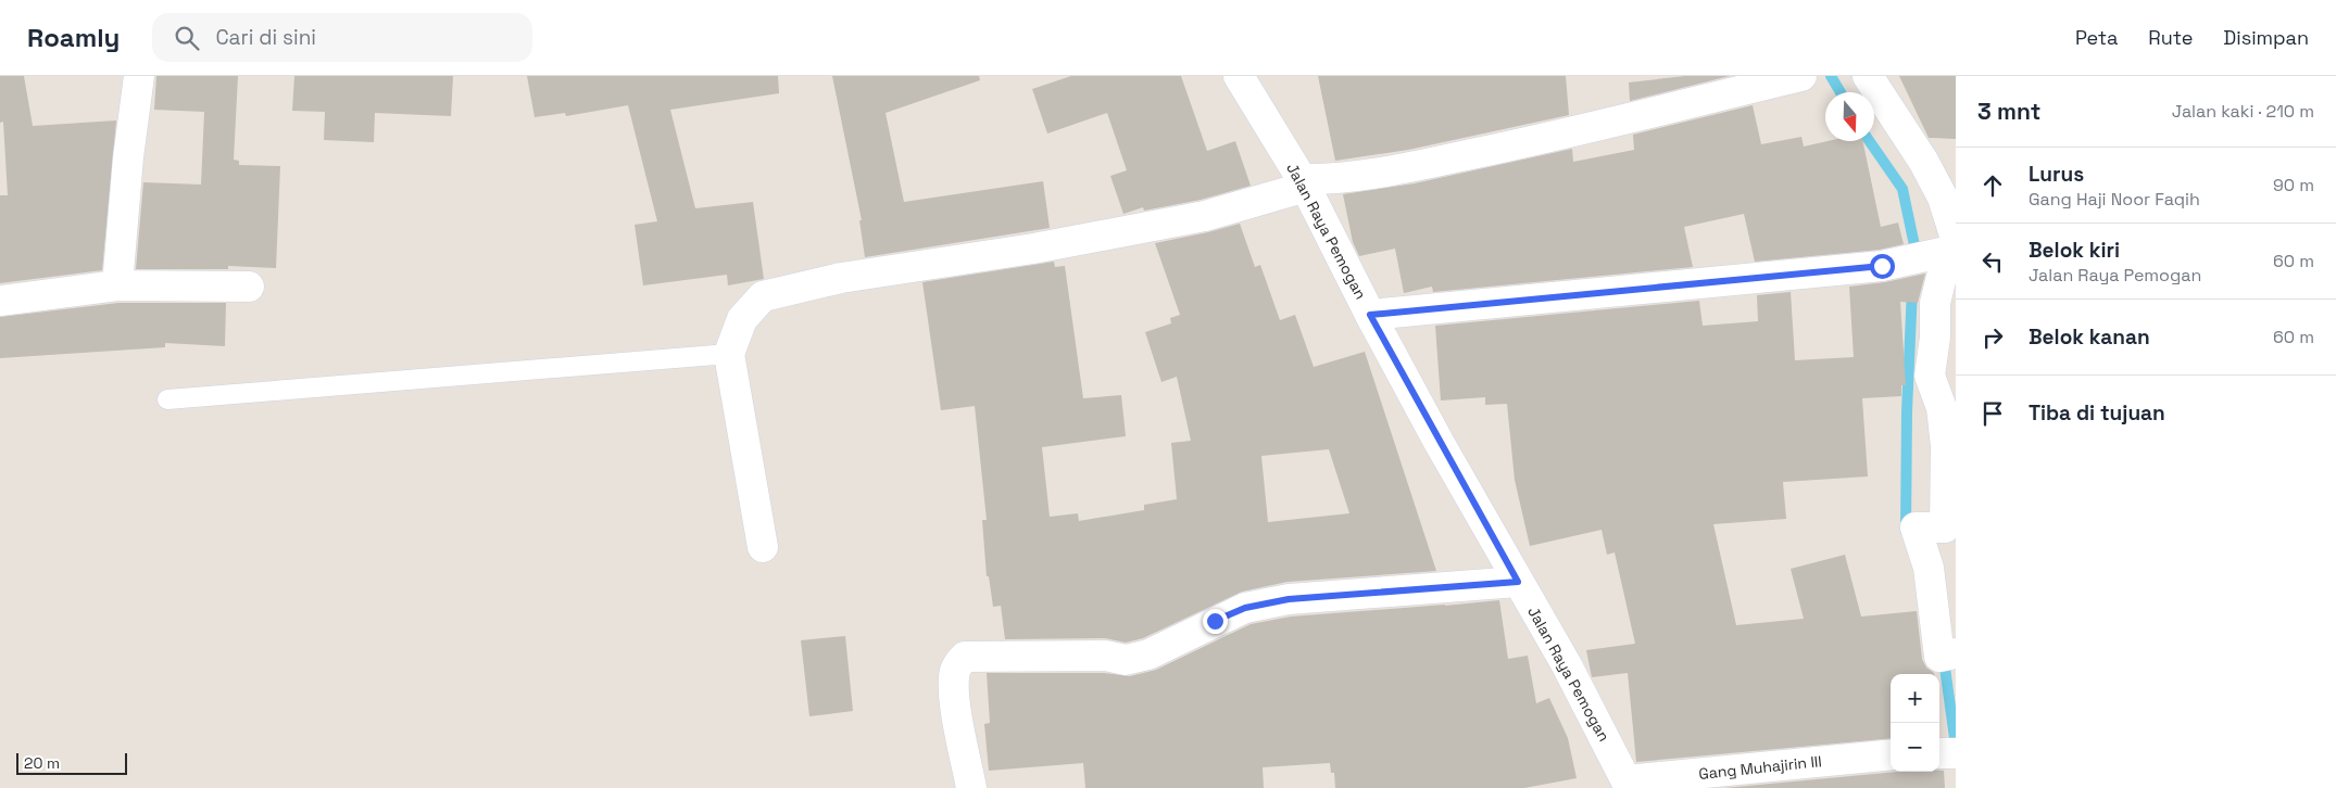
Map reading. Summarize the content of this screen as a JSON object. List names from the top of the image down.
{
  "streets": {
    "street": ["Jalan Raya Pemogan", "Gang Muhajirin III"]
  },
  "crossings": [
    ["Jalan Raya Pemogan", "Gang Muhajirin III"]
  ],
  "scale_bar": "20 m",
  "north": "bottom",
  "page": {
    "header": "Roamly",
    "search": "Cari di sini",
    "nav": ["Peta", "Rute", "Disimpan"],
    "heading": ["3 mnt", "Jalan kaki · 210 m"],
    "list": [
      ["Lurus", "Gang Haji Noor Faqih", "90 m"],
      ["Belok kiri", "Jalan Raya Pemogan", "60 m"],
      ["Belok kanan", "60 m"],
      "Tiba di tujuan"
    ],
    "map_buttons": ["+", "−"],
    "scale": "20 m"
  }
}
